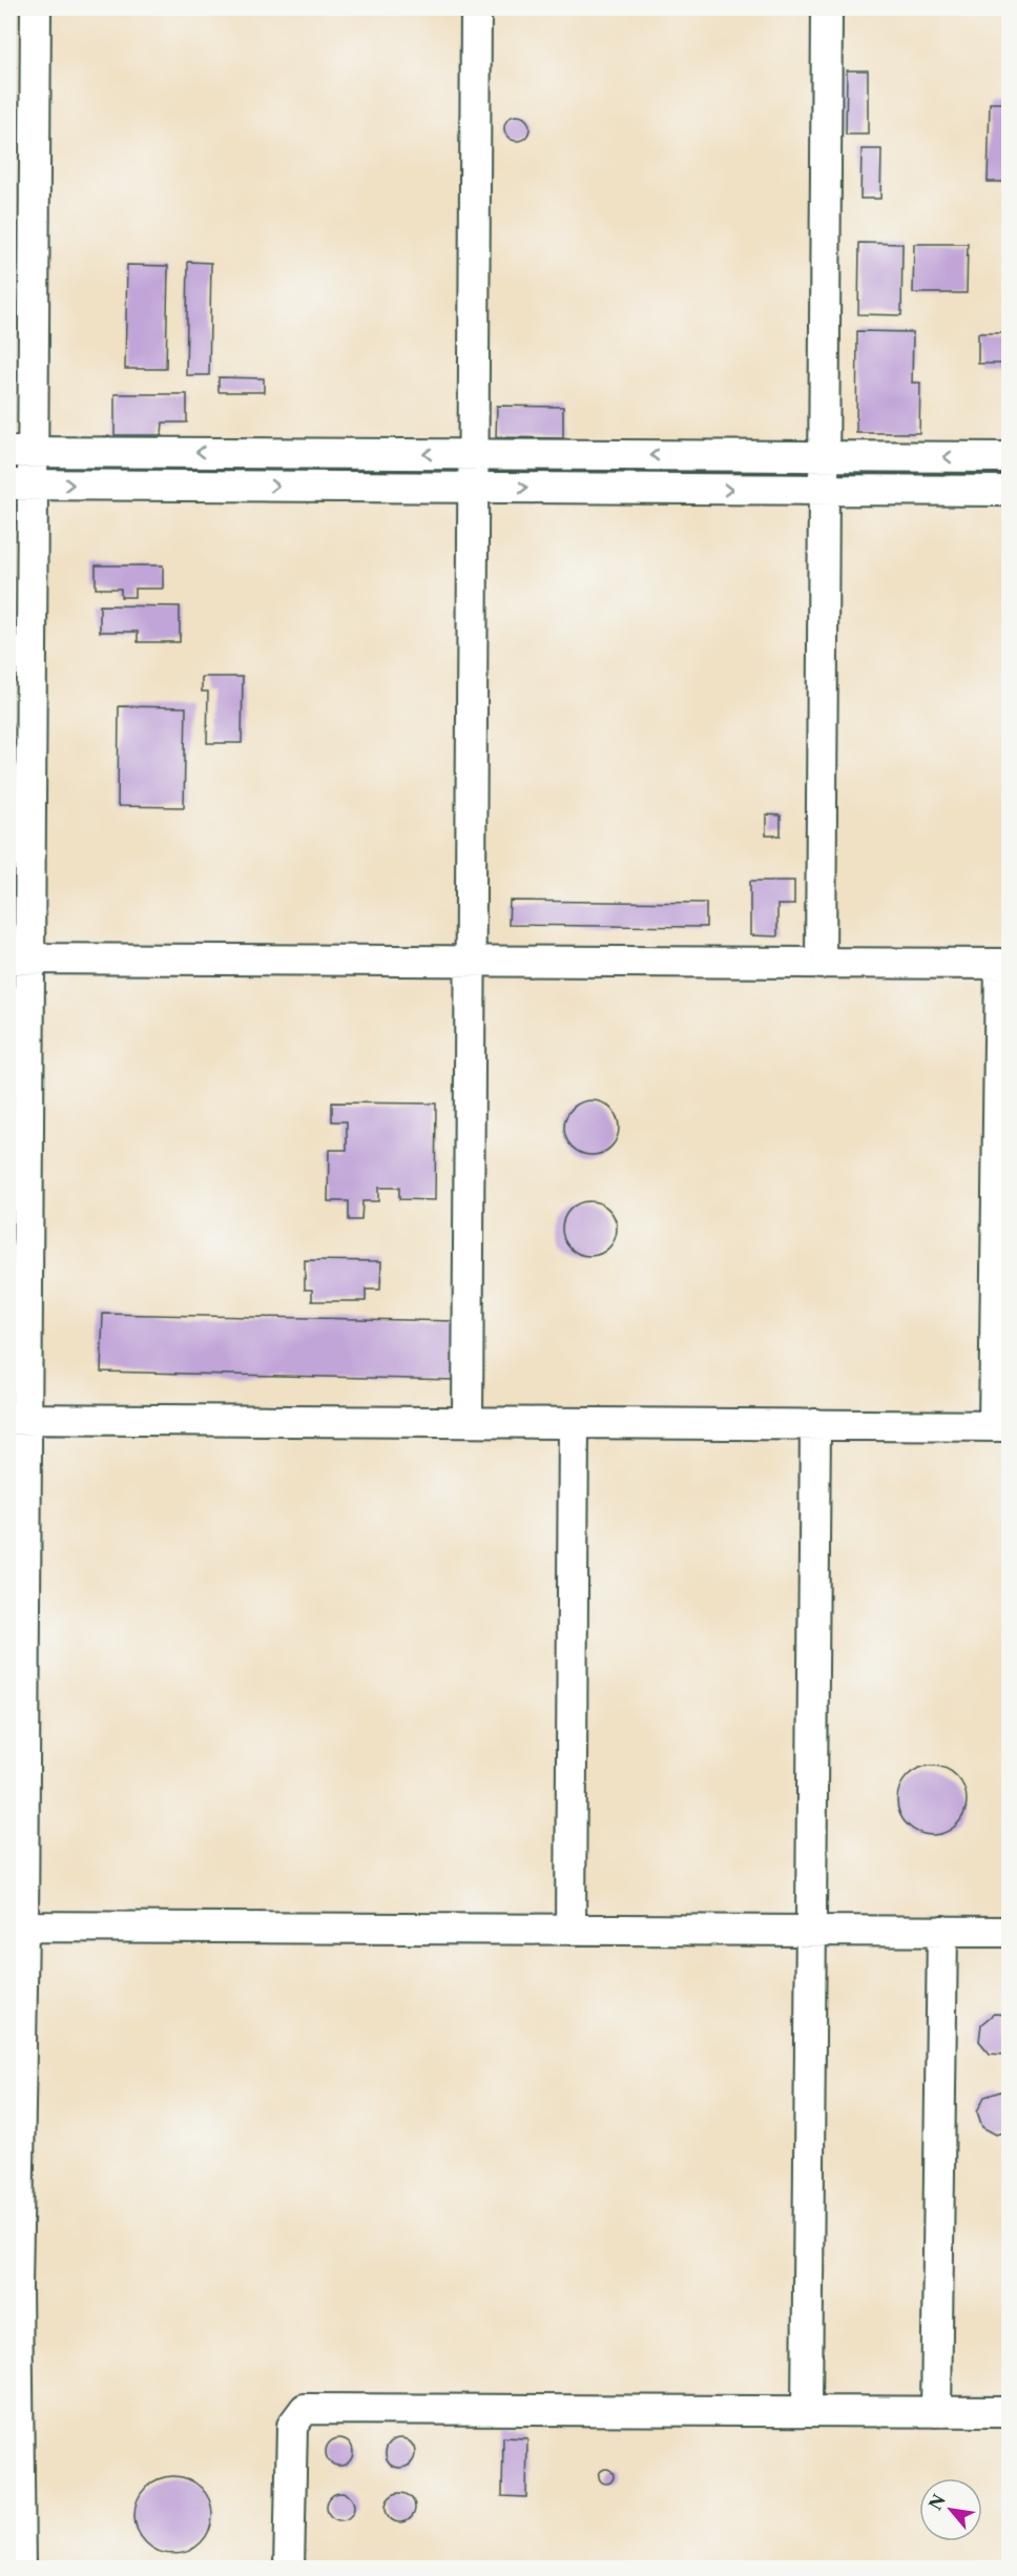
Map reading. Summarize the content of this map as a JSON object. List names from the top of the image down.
{
  "north": "top left"
}
